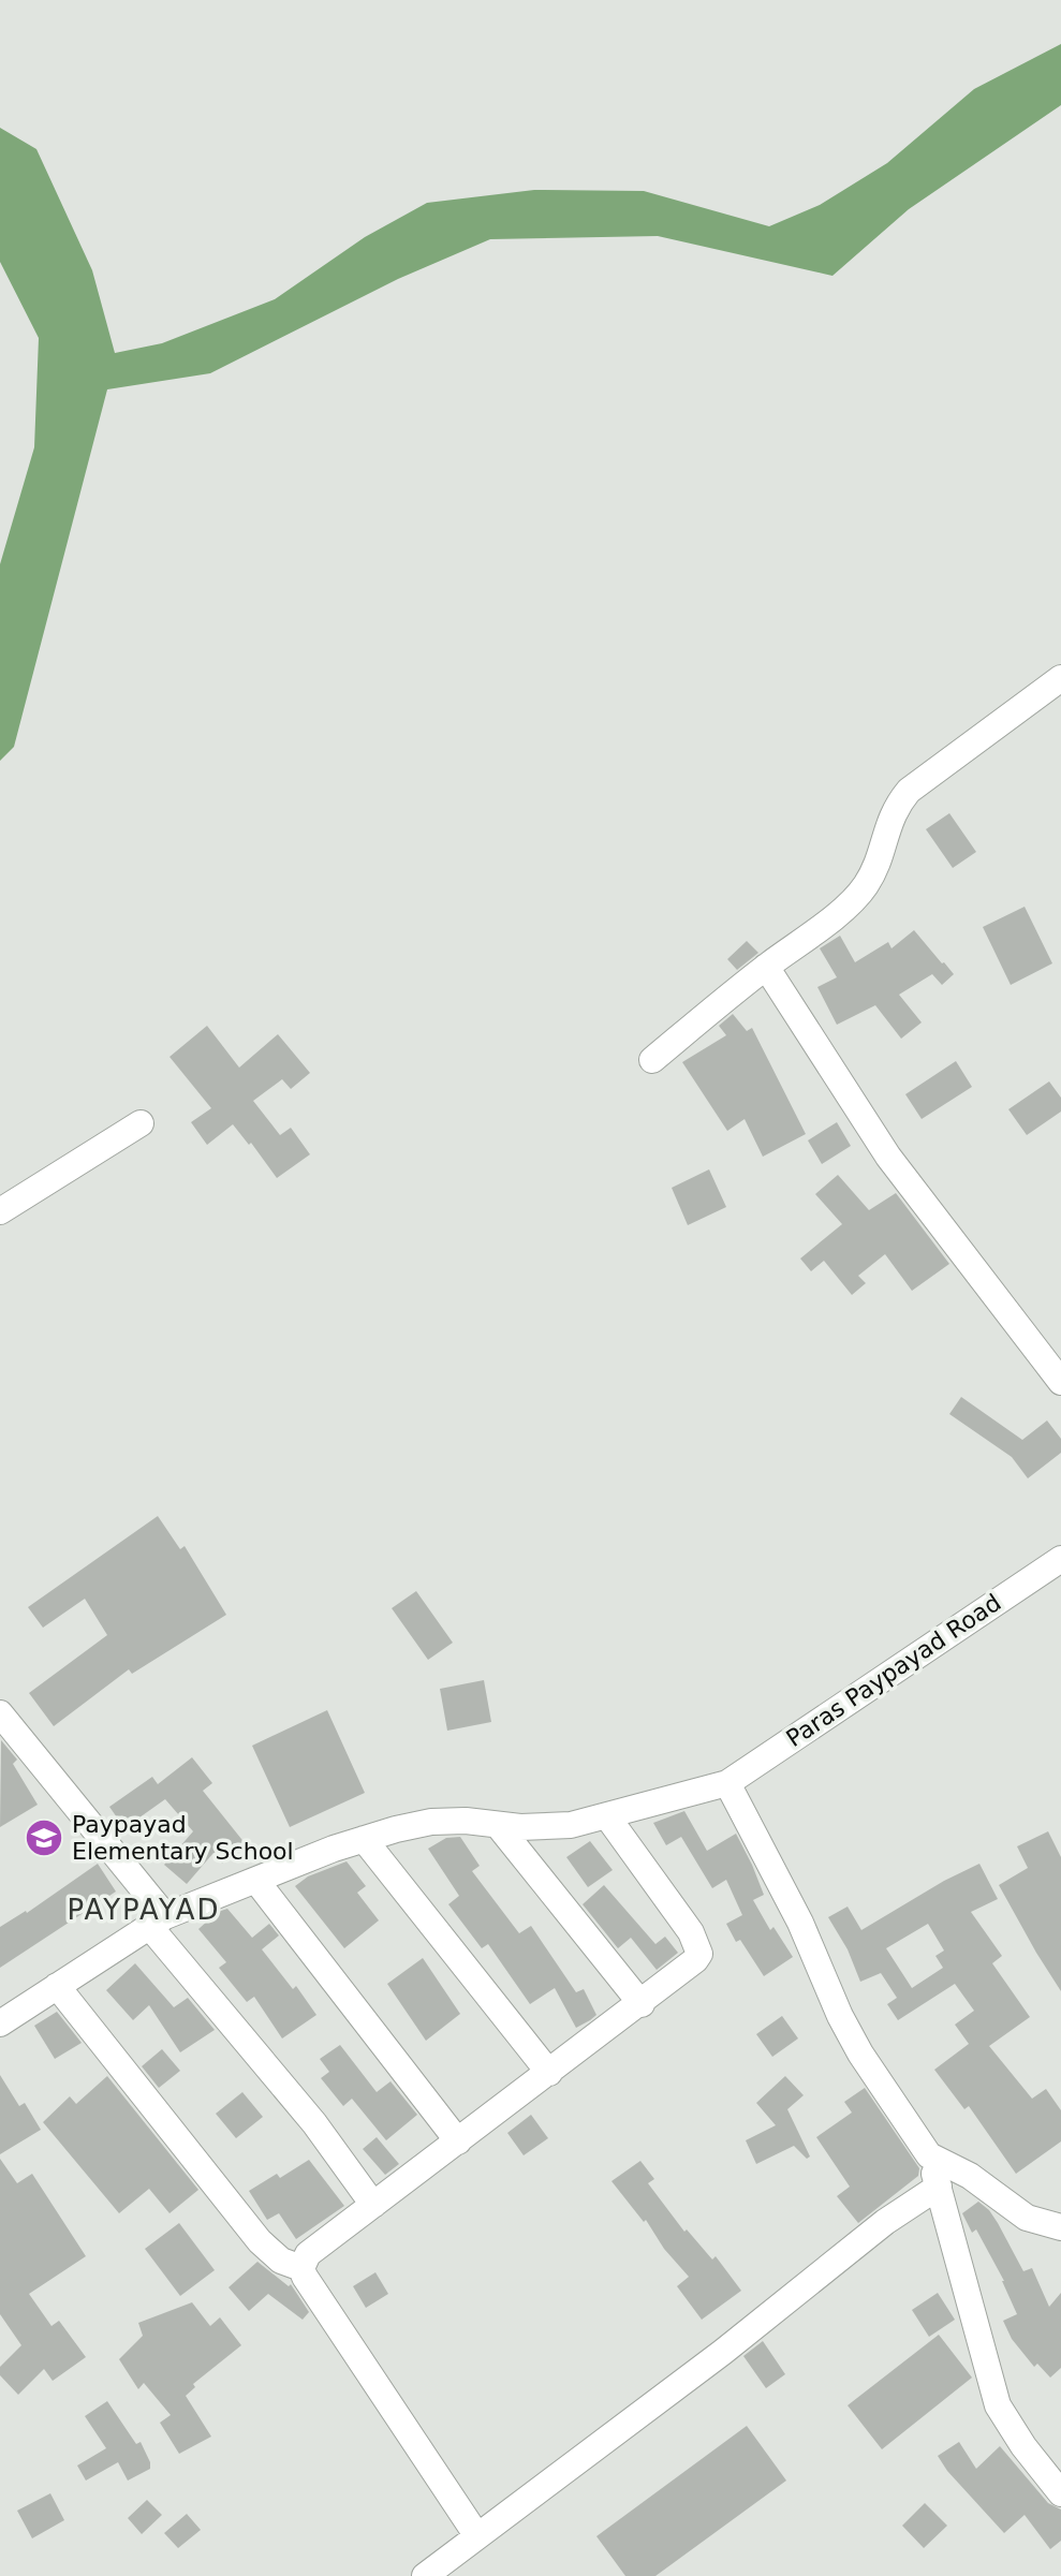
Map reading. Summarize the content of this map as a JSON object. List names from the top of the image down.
{
  "streets": {
    "street": ["Paras Paypayad Road"]
  },
  "districts": ["PAYPAYAD"],
  "places": {
    "school or university": ["Paypayad Elementary School"]
  }
}
